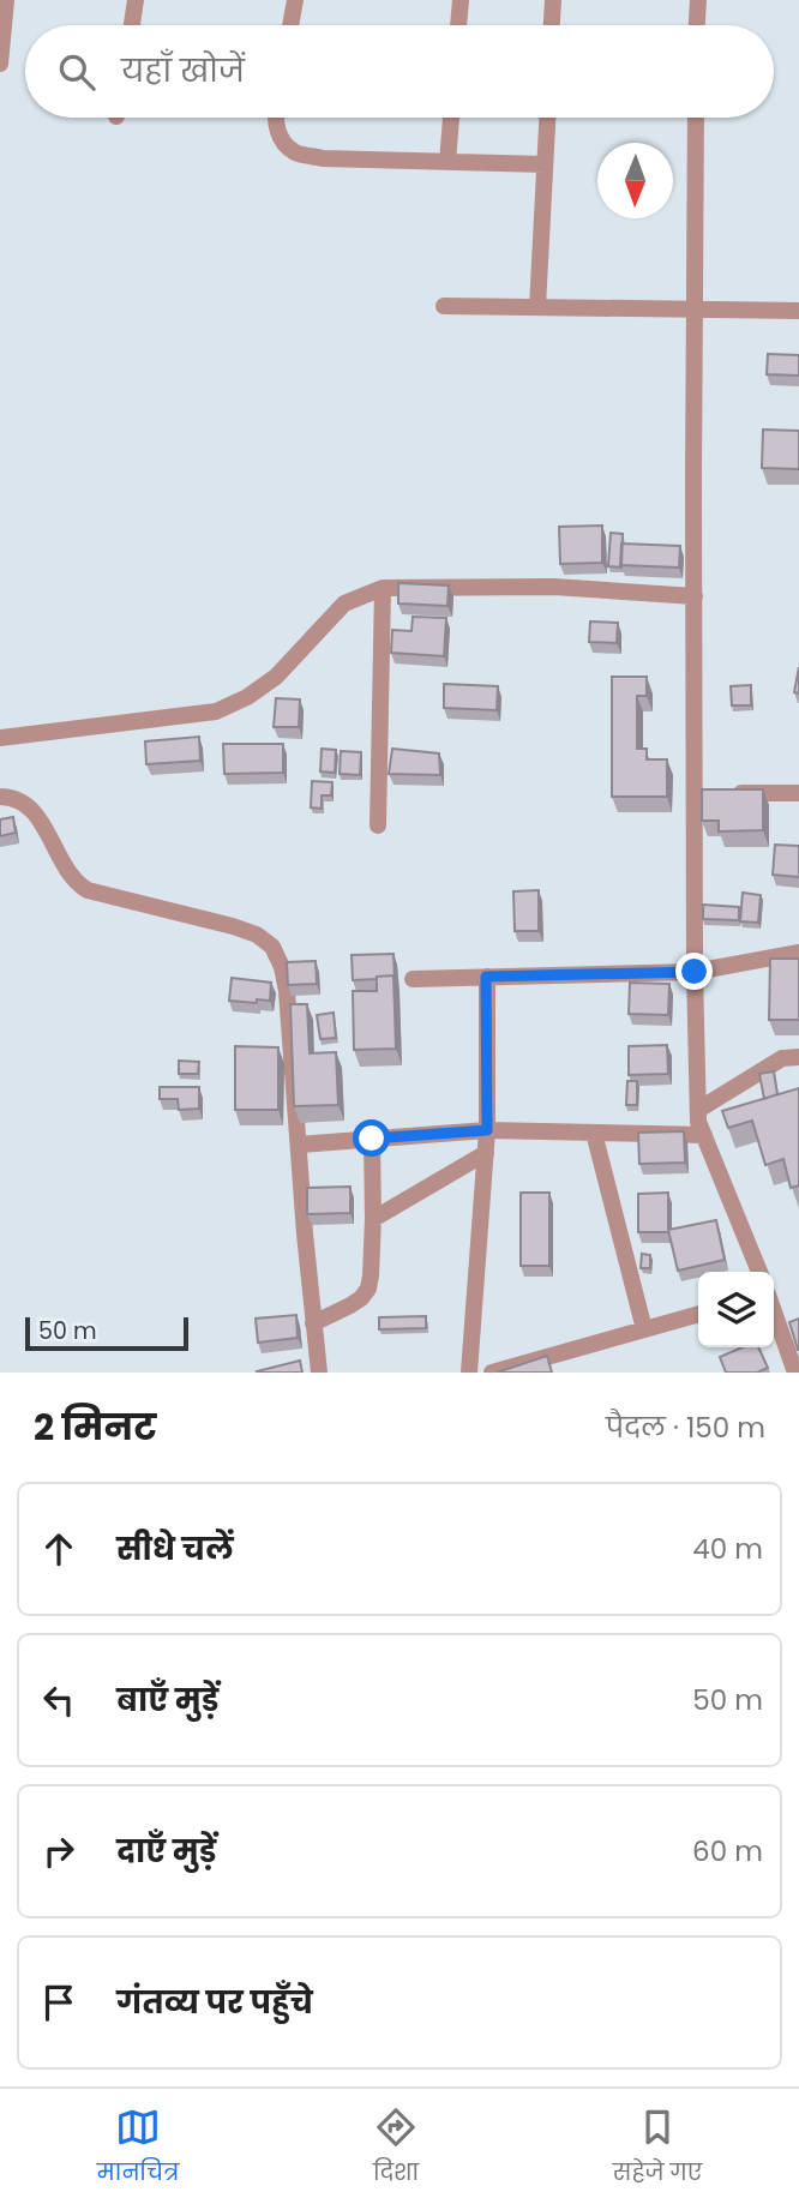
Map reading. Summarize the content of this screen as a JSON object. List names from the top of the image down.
{
  "scale_bar": "50 m",
  "north": "bottom",
  "page": {
    "search": "यहाँ खोजें",
    "scale": "50 m",
    "heading": ["2 मिनट", "पैदल · 150 m"],
    "list": [
      ["सीधे चलें", "40 m"],
      ["बाएँ मुड़ें", "50 m"],
      ["दाएँ मुड़ें", "60 m"],
      "गंतव्य पर पहुँचे"
    ],
    "nav": ["मानचित्र", "दिशा", "सहेजे गए"]
  }
}
